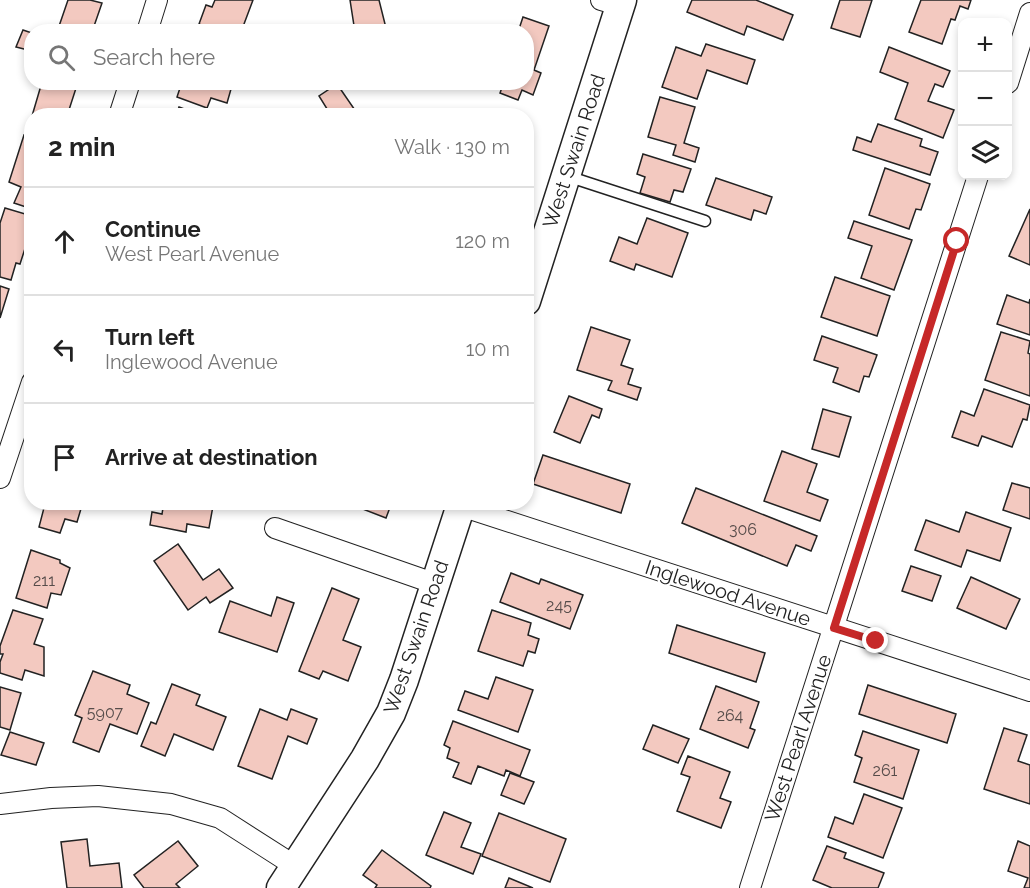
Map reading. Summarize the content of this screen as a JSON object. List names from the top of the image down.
{
  "streets": {
    "main road": ["West Swain Road"],
    "street": ["Inglewood Avenue", "West Pearl Avenue"]
  },
  "crossings": [
    ["Inglewood Avenue", "West Pearl Avenue"]
  ],
  "house_numbers": [
    "306",
    "211",
    "245",
    "5907",
    "264",
    "261"
  ],
  "page": {
    "map_buttons": ["+", "−"],
    "search": "Search here",
    "heading": ["2 min", "Walk · 130 m"],
    "list": [
      ["Continue", "West Pearl Avenue", "120 m"],
      ["Turn left", "Inglewood Avenue", "10 m"],
      "Arrive at destination"
    ]
  }
}
